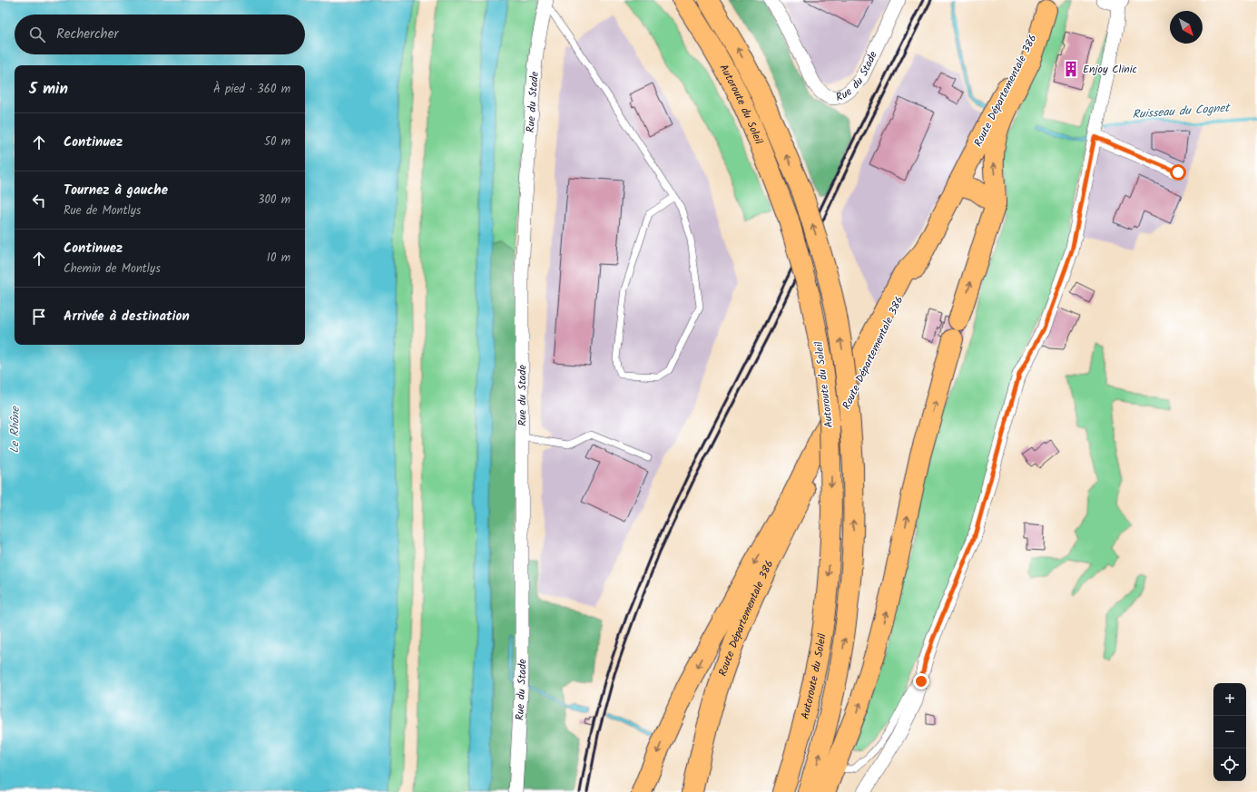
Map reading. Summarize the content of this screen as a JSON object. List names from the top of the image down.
{
  "streets": {
    "main road": ["Route Départementale 386", "Autoroute du Soleil"],
    "street": ["Rue du Stade"]
  },
  "water": ["Ruisseau du Cognet", "Le Rhône"],
  "places": {
    "building": ["Enjoy Clinic"]
  },
  "north": "bottom right",
  "page": {
    "search": "Rechercher",
    "heading": ["5 min", "À pied · 360 m"],
    "list": [
      ["Continuez", "50 m"],
      ["Tournez à gauche", "Rue de Montlys", "300 m"],
      ["Continuez", "Chemin de Montlys", "10 m"],
      "Arrivée à destination"
    ],
    "map_buttons": ["+", "−"]
  }
}
